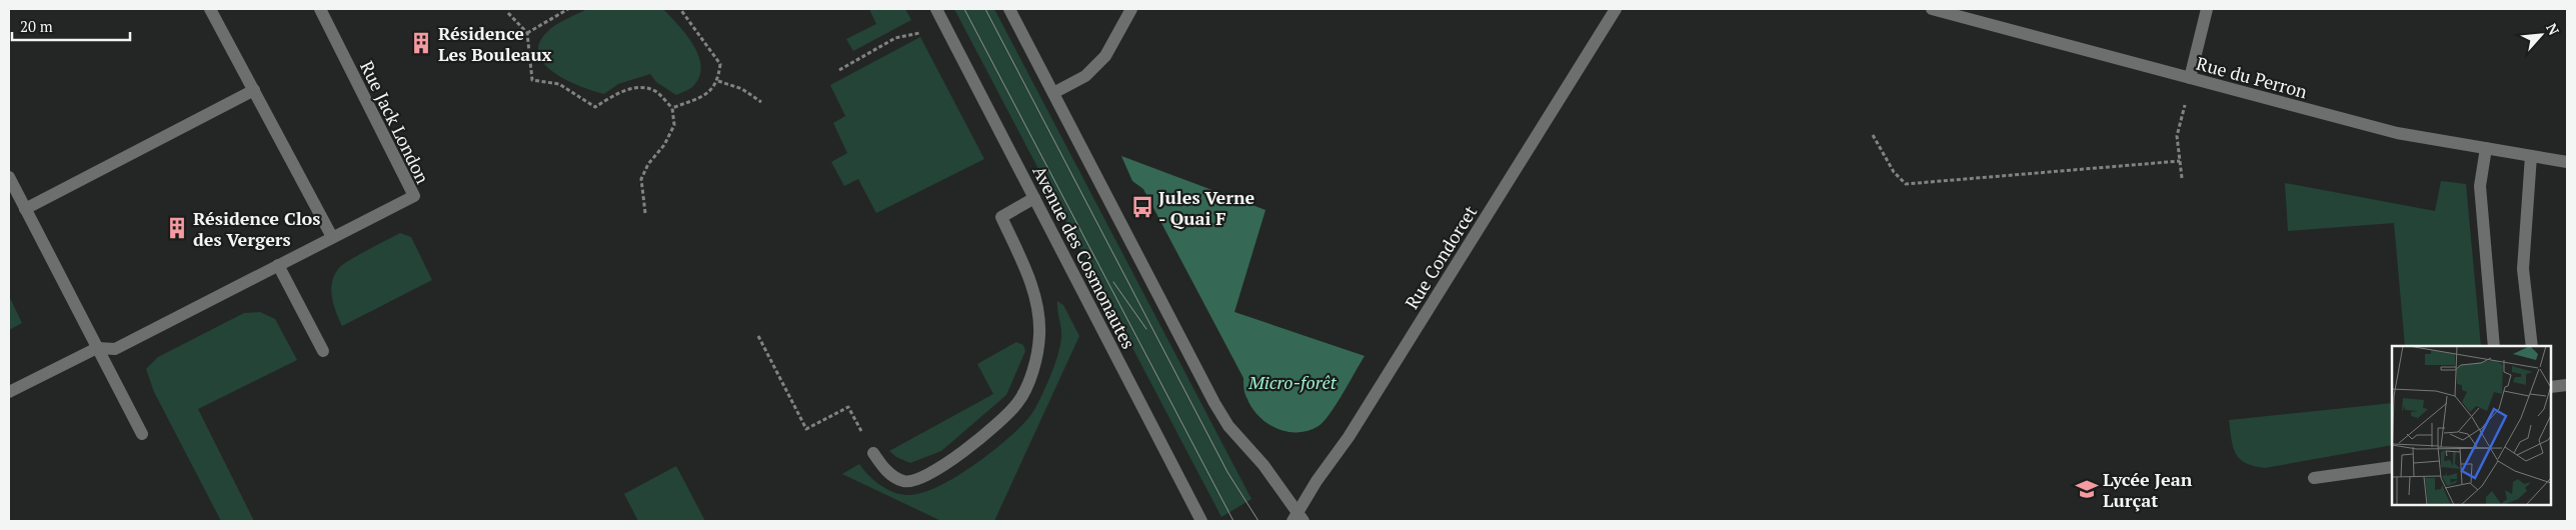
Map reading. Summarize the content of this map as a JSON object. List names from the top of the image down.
{
  "streets": {
    "street": [
      "Rue du Perron",
      "Rue Jack London",
      "Avenue des Cosmonautes",
      "Rue Condorcet"
    ]
  },
  "parks": ["Micro-forêt"],
  "places": {
    "building": ["Résidence Les Bouleaux", "Résidence Clos des Vergers"],
    "bus stop": ["Jules Verne - Quai F"],
    "school or university": ["Lycée Jean Lurçat"]
  },
  "scale_bar": "20 m",
  "north": "top right"
}
